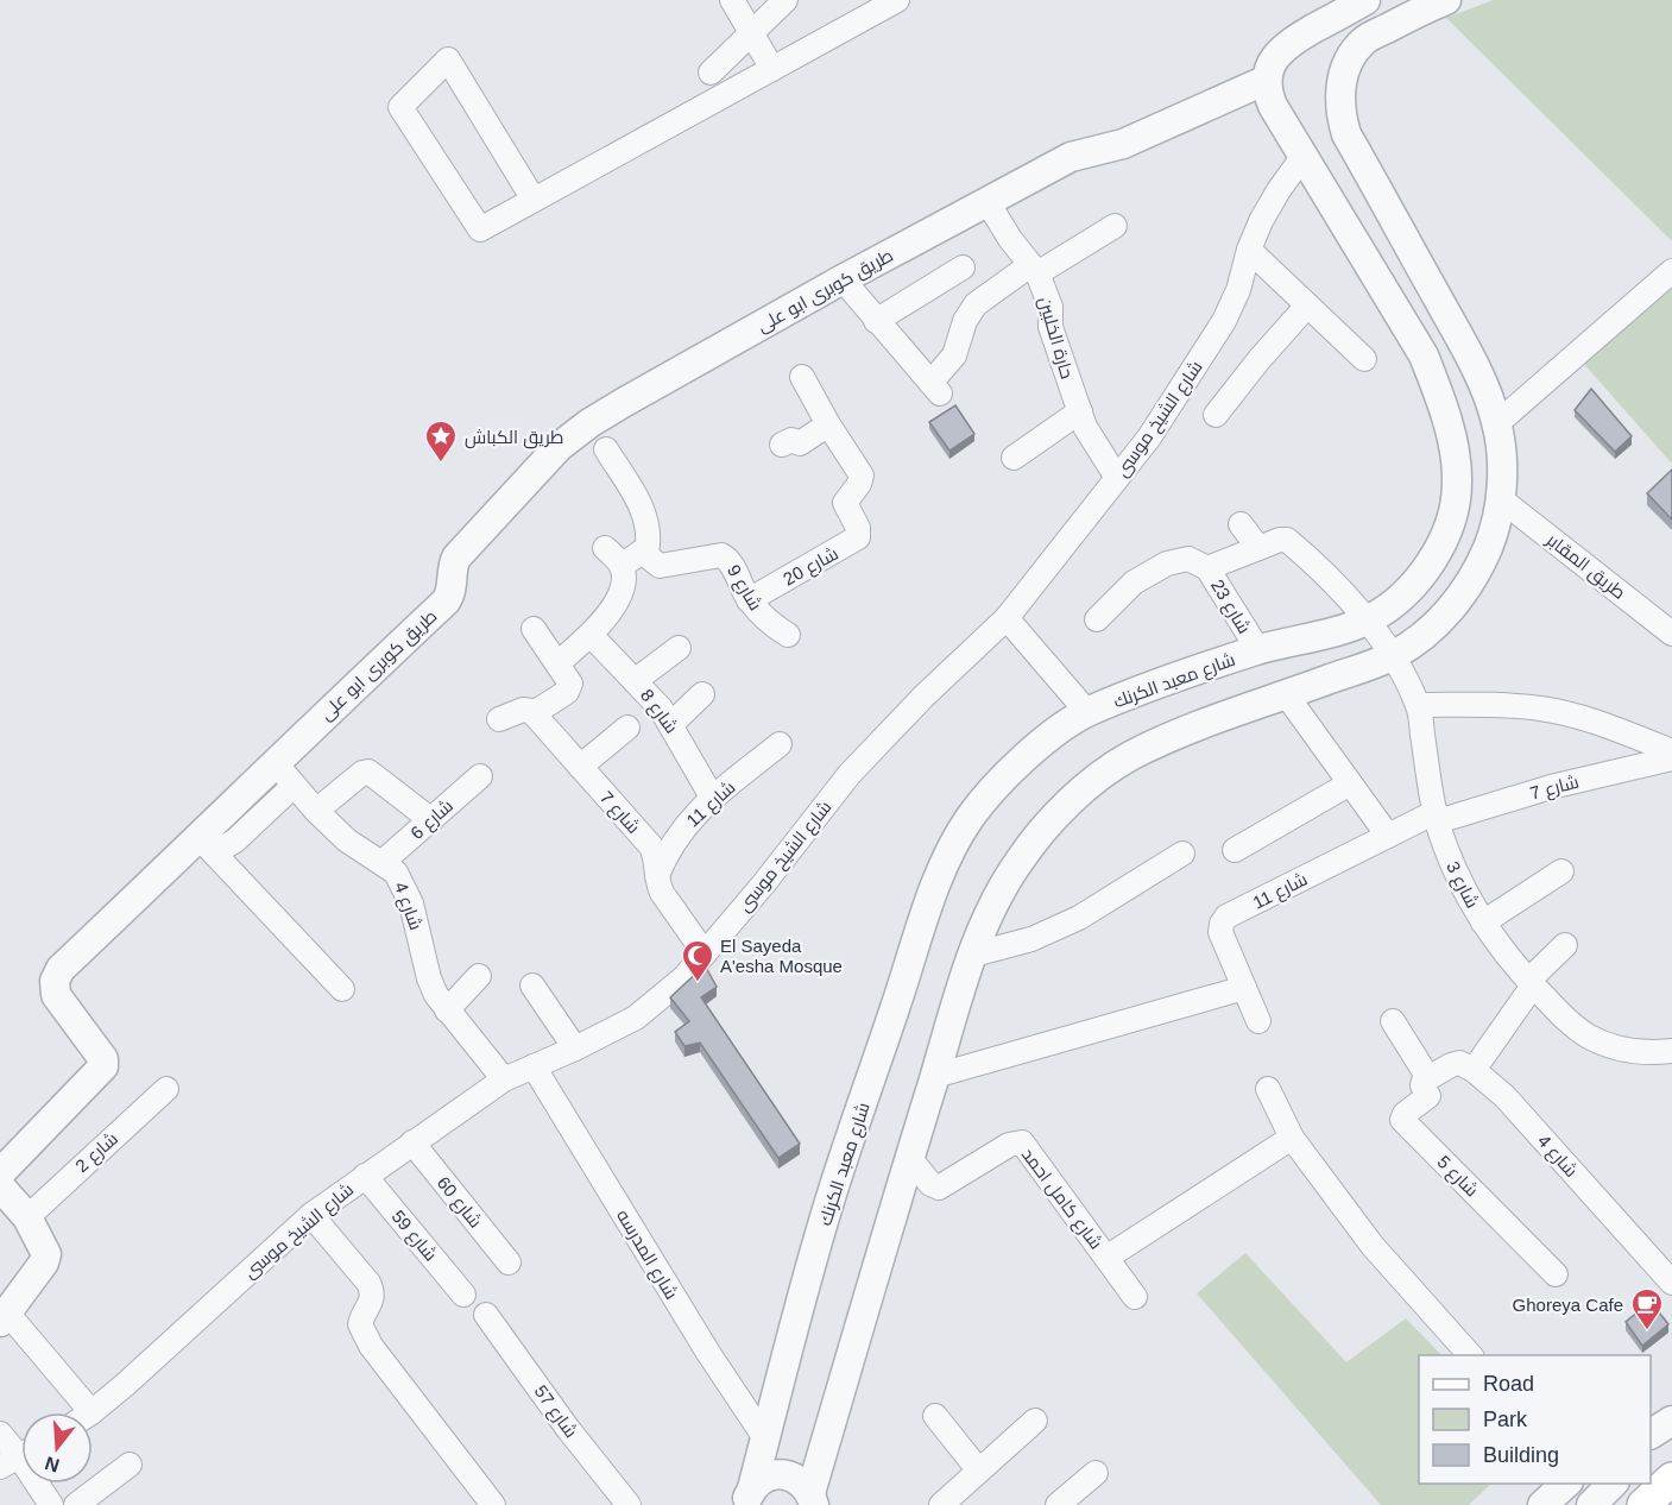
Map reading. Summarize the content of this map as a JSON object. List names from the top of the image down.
{
  "streets": {
    "street": [
      "طريق كوبرى ابو على",
      "حارة الخلبين",
      "شارع الشيخ موسى",
      "شارع 20",
      "طريق المقابر",
      "شارع 9",
      "شارع 23",
      "شارع معبد الكرنك",
      "شارع 8",
      "شارع 7",
      "شارع 11",
      "شارع 6",
      "شارع 3",
      "شارع 4",
      "شارع 2",
      "شارع 5",
      "شارع كامل احمد",
      "شارع 60",
      "شارع 59",
      "شارع المدرسه",
      "شارع 57"
    ]
  },
  "crossings": [
    ["طريق كوبرى ابو على", "حارة الخلبين"],
    ["طريق كوبرى ابو على", "شارع معبد الكرنك"],
    ["طريق كوبرى ابو على", "شارع 4"],
    ["حارة الخلبين", "شارع الشيخ موسى"],
    ["شارع الشيخ موسى", "شارع معبد الكرنك"],
    ["شارع الشيخ موسى", "شارع 7"],
    ["شارع الشيخ موسى", "شارع 4"],
    ["شارع الشيخ موسى", "شارع 60"],
    ["شارع الشيخ موسى", "شارع 59"],
    ["شارع الشيخ موسى", "شارع المدرسه"],
    ["شارع 20", "شارع 9"],
    ["شارع 23", "شارع معبد الكرنك"],
    ["شارع معبد الكرنك", "شارع 3"],
    ["شارع معبد الكرنك", "شارع المدرسه"],
    ["شارع 8", "شارع 11"],
    ["شارع 7", "شارع 11"],
    ["شارع 7", "شارع 3"],
    ["شارع 11", "شارع 3"],
    ["شارع 6", "شارع 4"]
  ],
  "places": {
    "place": ["طريق الكباش"],
    "mosque": ["El Sayeda A'esha Mosque"],
    "cafe": ["Ghoreya Cafe"]
  },
  "legend": ["Road", "Park", "Building"],
  "north": "bottom"
}
